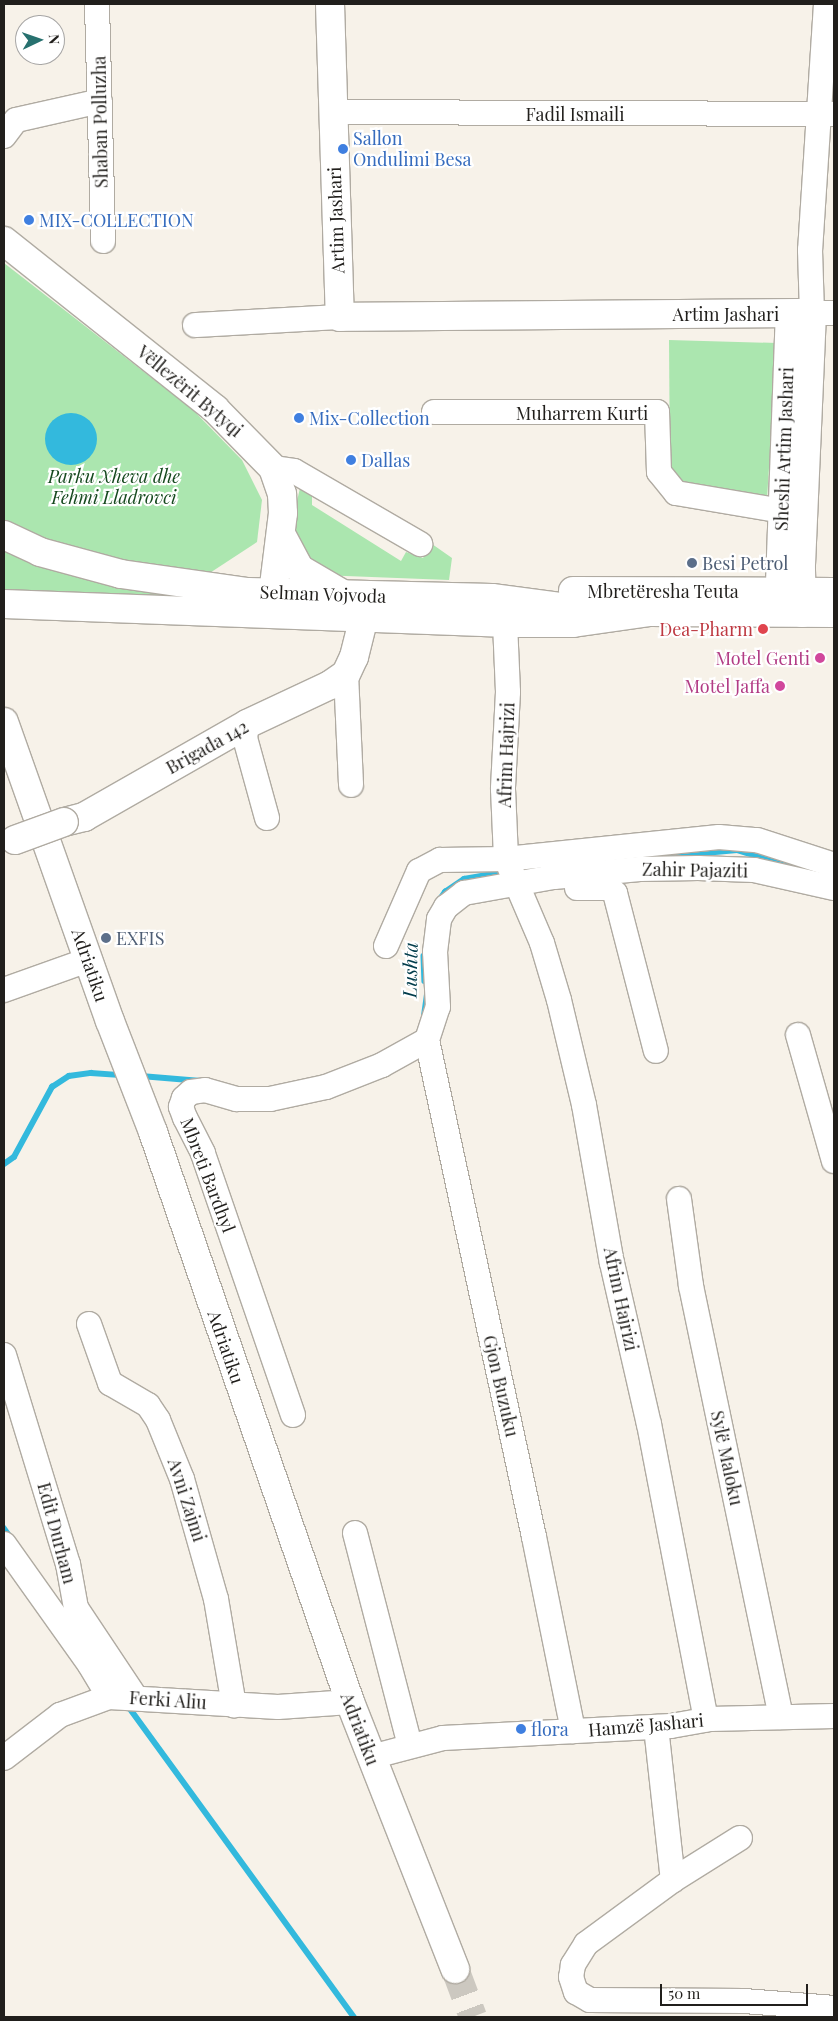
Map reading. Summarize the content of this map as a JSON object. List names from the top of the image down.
{
  "streets": {
    "main road": [
      "Artim Jashari",
      "Vëllezërit Bytyqi",
      "Sheshi Artim Jashari",
      "Mbretëresha Teuta",
      "Selman Vojvoda",
      "Brigada 142",
      "Adriatiku"
    ],
    "street": [
      "Fadil Ismaili",
      "Shaban Polluzha",
      "Muharrem Kurti",
      "Afrim Hajrizi",
      "Zahir Pajaziti",
      "Mbreti Bardhyl",
      "Gjon Buzuku",
      "Sylë Maloku",
      "Avni Zajmi",
      "Edit Durham",
      "Ferki Aliu",
      "Hamzë Jashari"
    ]
  },
  "crossings": [
    ["Fadil Ismaili", "Artim Jashari"],
    ["Artim Jashari", "Sheshi Artim Jashari"],
    ["Vëllezërit Bytyqi", "Selman Vojvoda"],
    ["Muharrem Kurti", "Sheshi Artim Jashari"],
    ["Sheshi Artim Jashari", "Mbretëresha Teuta"],
    ["Mbretëresha Teuta", "Selman Vojvoda"],
    ["Afrim Hajrizi", "Hamzë Jashari"],
    ["Adriatiku", "Ferki Aliu"],
    ["Adriatiku", "Hamzë Jashari"],
    ["Mbreti Bardhyl", "Gjon Buzuku"],
    ["Gjon Buzuku", "Hamzë Jashari"],
    ["Sylë Maloku", "Hamzë Jashari"],
    ["Avni Zajmi", "Ferki Aliu"],
    ["Edit Durham", "Ferki Aliu"]
  ],
  "water": ["Lushta"],
  "parks": ["Parku Xheva dhe Fehmi Lladrovci"],
  "places": [
    "Sallon Ondulimi Besa",
    "MIX-COLLECTION",
    "Mix-Collection",
    "Dallas",
    "Besi Petrol",
    "Dea-Pharm",
    "Motel Genti",
    "Motel Jaffa",
    "EXFIS",
    "flora"
  ],
  "scale_bar": "50 m",
  "north": "right"
}
